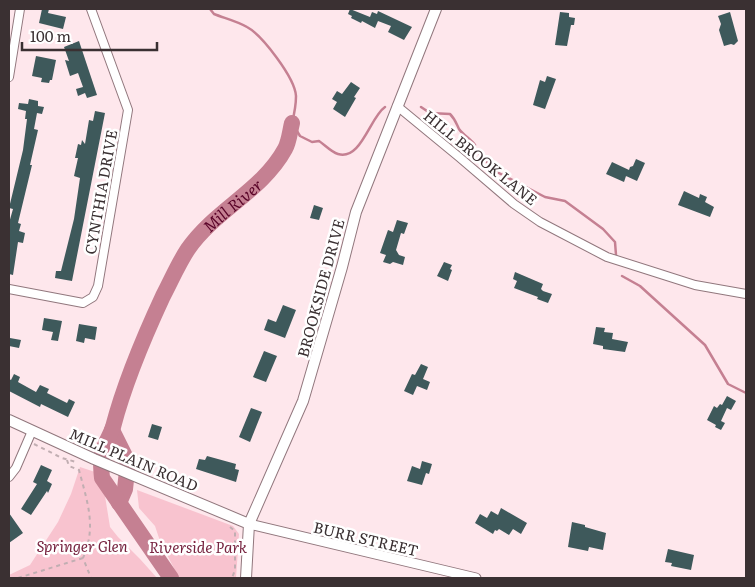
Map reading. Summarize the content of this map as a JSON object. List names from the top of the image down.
{
  "streets": {
    "main road": ["BROOKSIDE DRIVE", "MILL PLAIN ROAD"],
    "street": ["HILL BROOK LANE", "CYNTHIA DRIVE", "BURR STREET"]
  },
  "crossings": [
    ["HILL BROOK LANE", "BROOKSIDE DRIVE"],
    ["BROOKSIDE DRIVE", "MILL PLAIN ROAD"],
    ["BROOKSIDE DRIVE", "BURR STREET"],
    ["MILL PLAIN ROAD", "BURR STREET"]
  ],
  "water": ["Mill River"],
  "parks": ["Springer Glen", "Riverside Park"],
  "scale_bar": "100 m"
}
